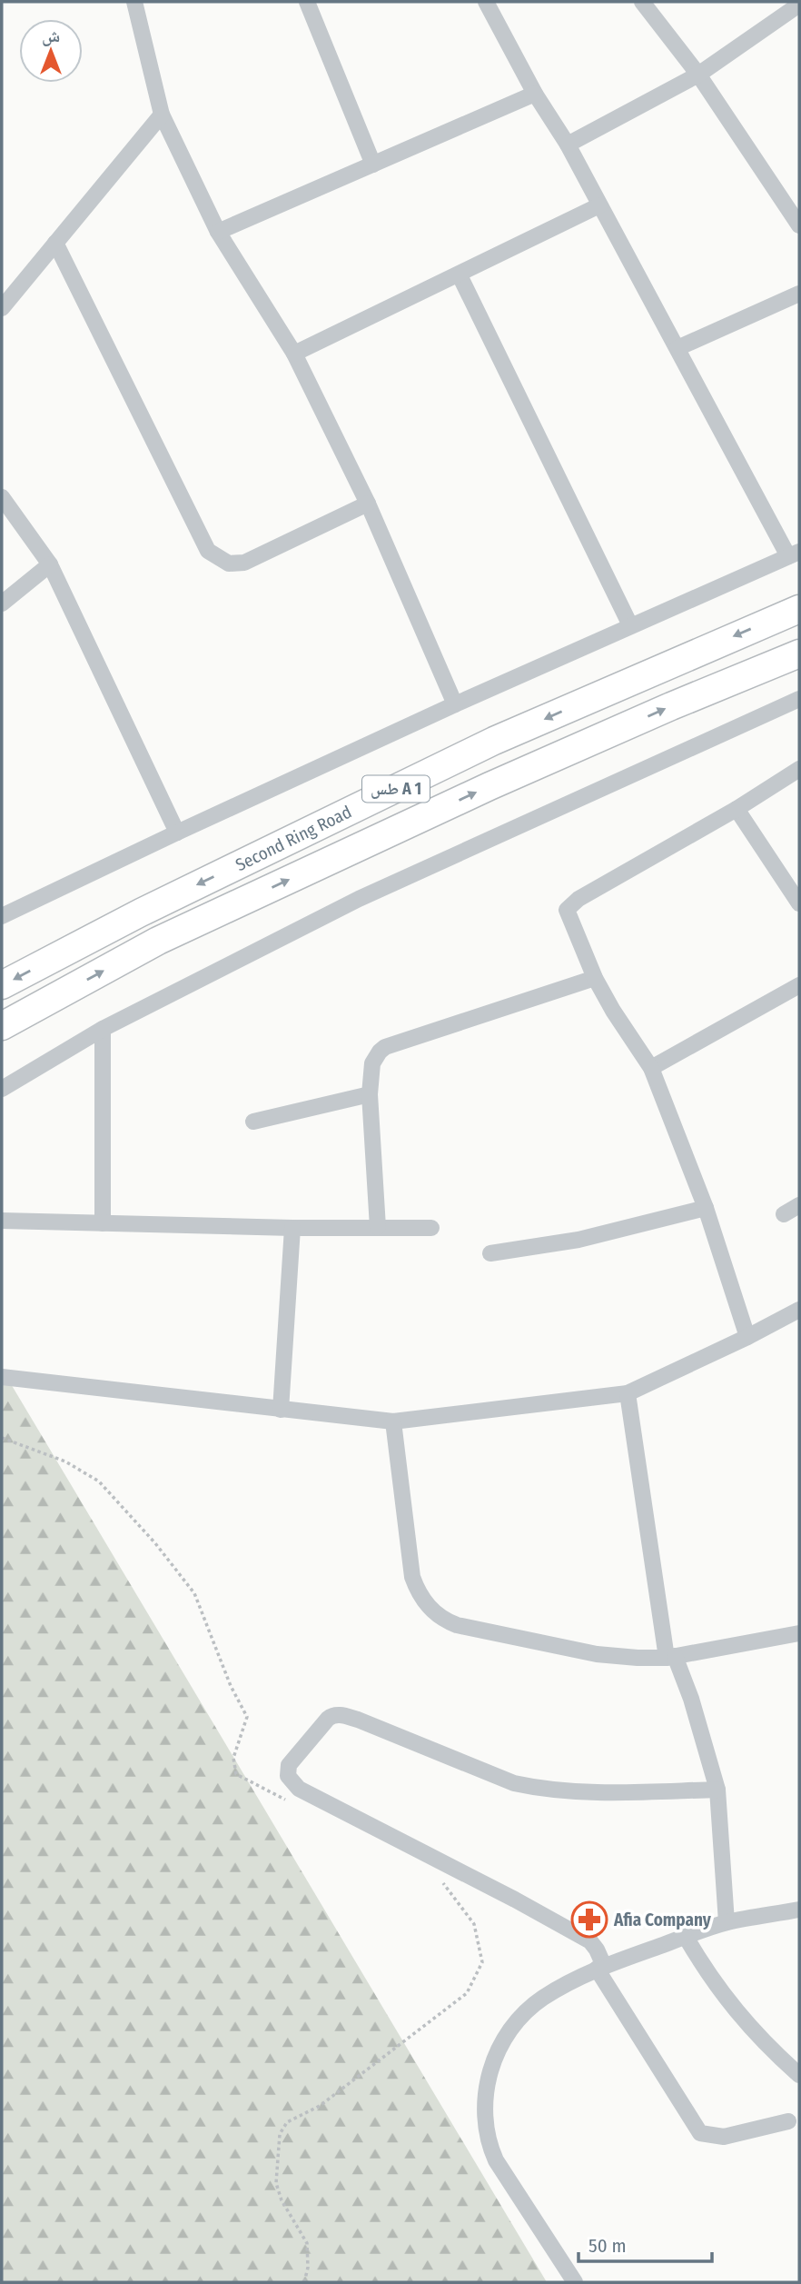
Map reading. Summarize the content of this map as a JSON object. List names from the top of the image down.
{
  "streets": {
    "highway": ["طس A 1", "Second Ring Road"]
  },
  "places": {
    "pharmacy": ["Afia Company"]
  },
  "scale_bar": "50 m",
  "north": "top"
}
